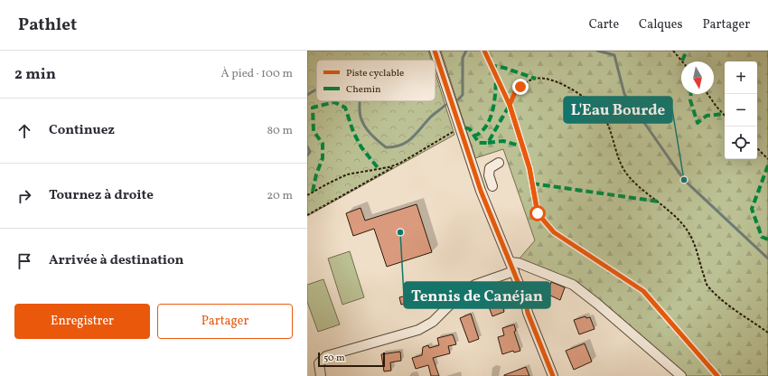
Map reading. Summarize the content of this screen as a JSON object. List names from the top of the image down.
{
  "places": ["L'Eau Bourde", "Tennis de Canéjan"],
  "legend": ["Piste cyclable", "Chemin"],
  "scale_bar": "50 m",
  "north": "bottom",
  "page": {
    "header": "Pathlet",
    "nav": ["Carte", "Calques", "Partager"],
    "heading": ["2 min", "À pied · 100 m"],
    "map_buttons": ["+", "−"],
    "list": [
      ["Continuez", "80 m"],
      ["Tournez à droite", "20 m"],
      "Arrivée à destination"
    ],
    "buttons": ["Enregistrer", "Partager"],
    "scale": "50 m"
  }
}
